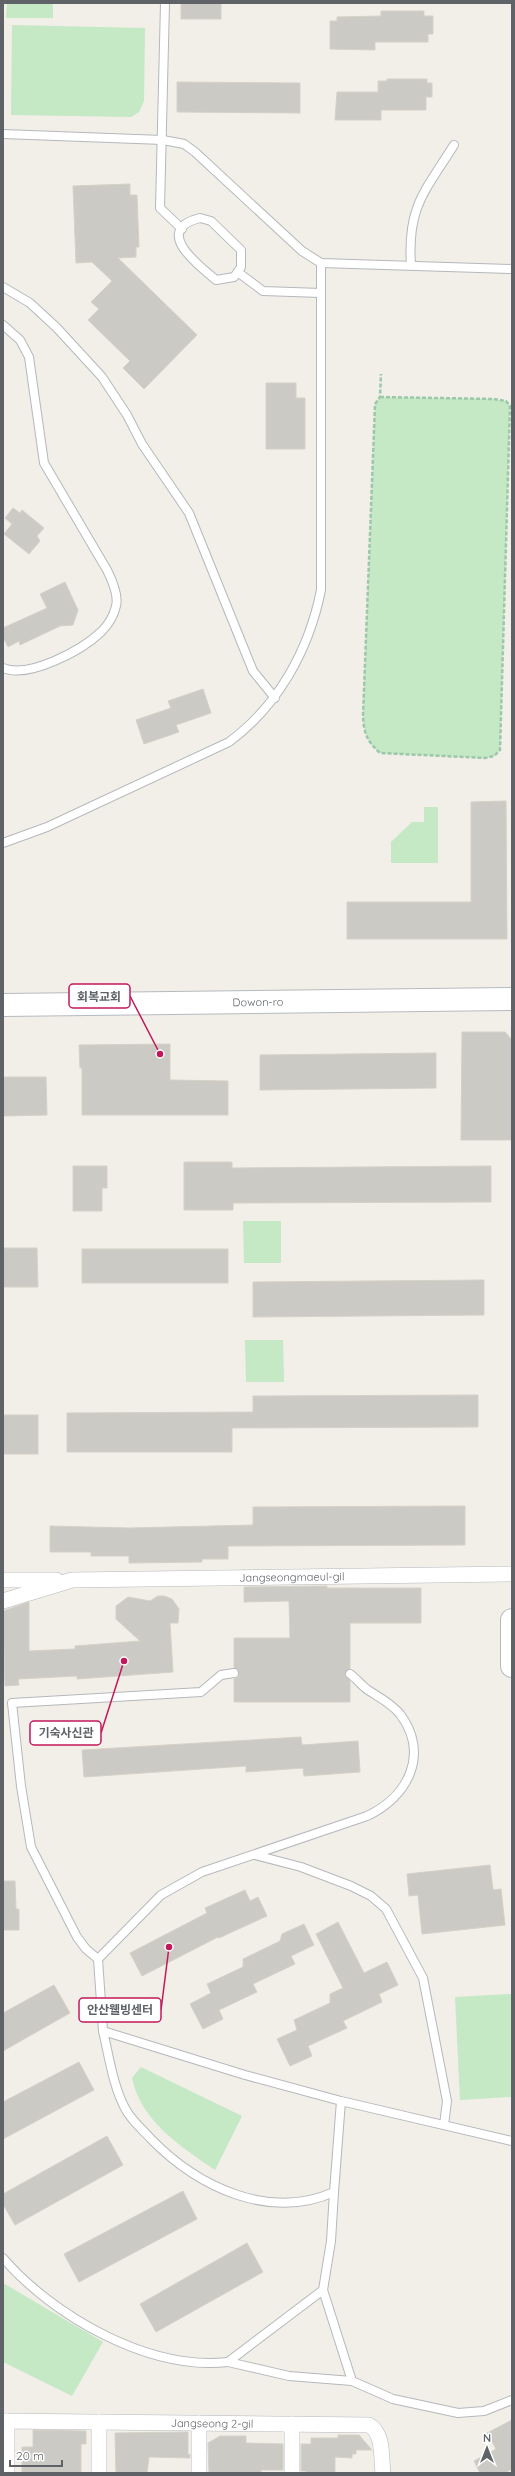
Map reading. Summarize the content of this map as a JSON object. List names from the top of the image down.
{
  "streets": {
    "street": ["Dowon-ro", "Jangseongmaeul-gil", "Jangseong 2-gil"]
  },
  "places": ["회복교회", "기숙사신관", "안산웰빙센터"],
  "scale_bar": "20 m",
  "north": "top"
}
